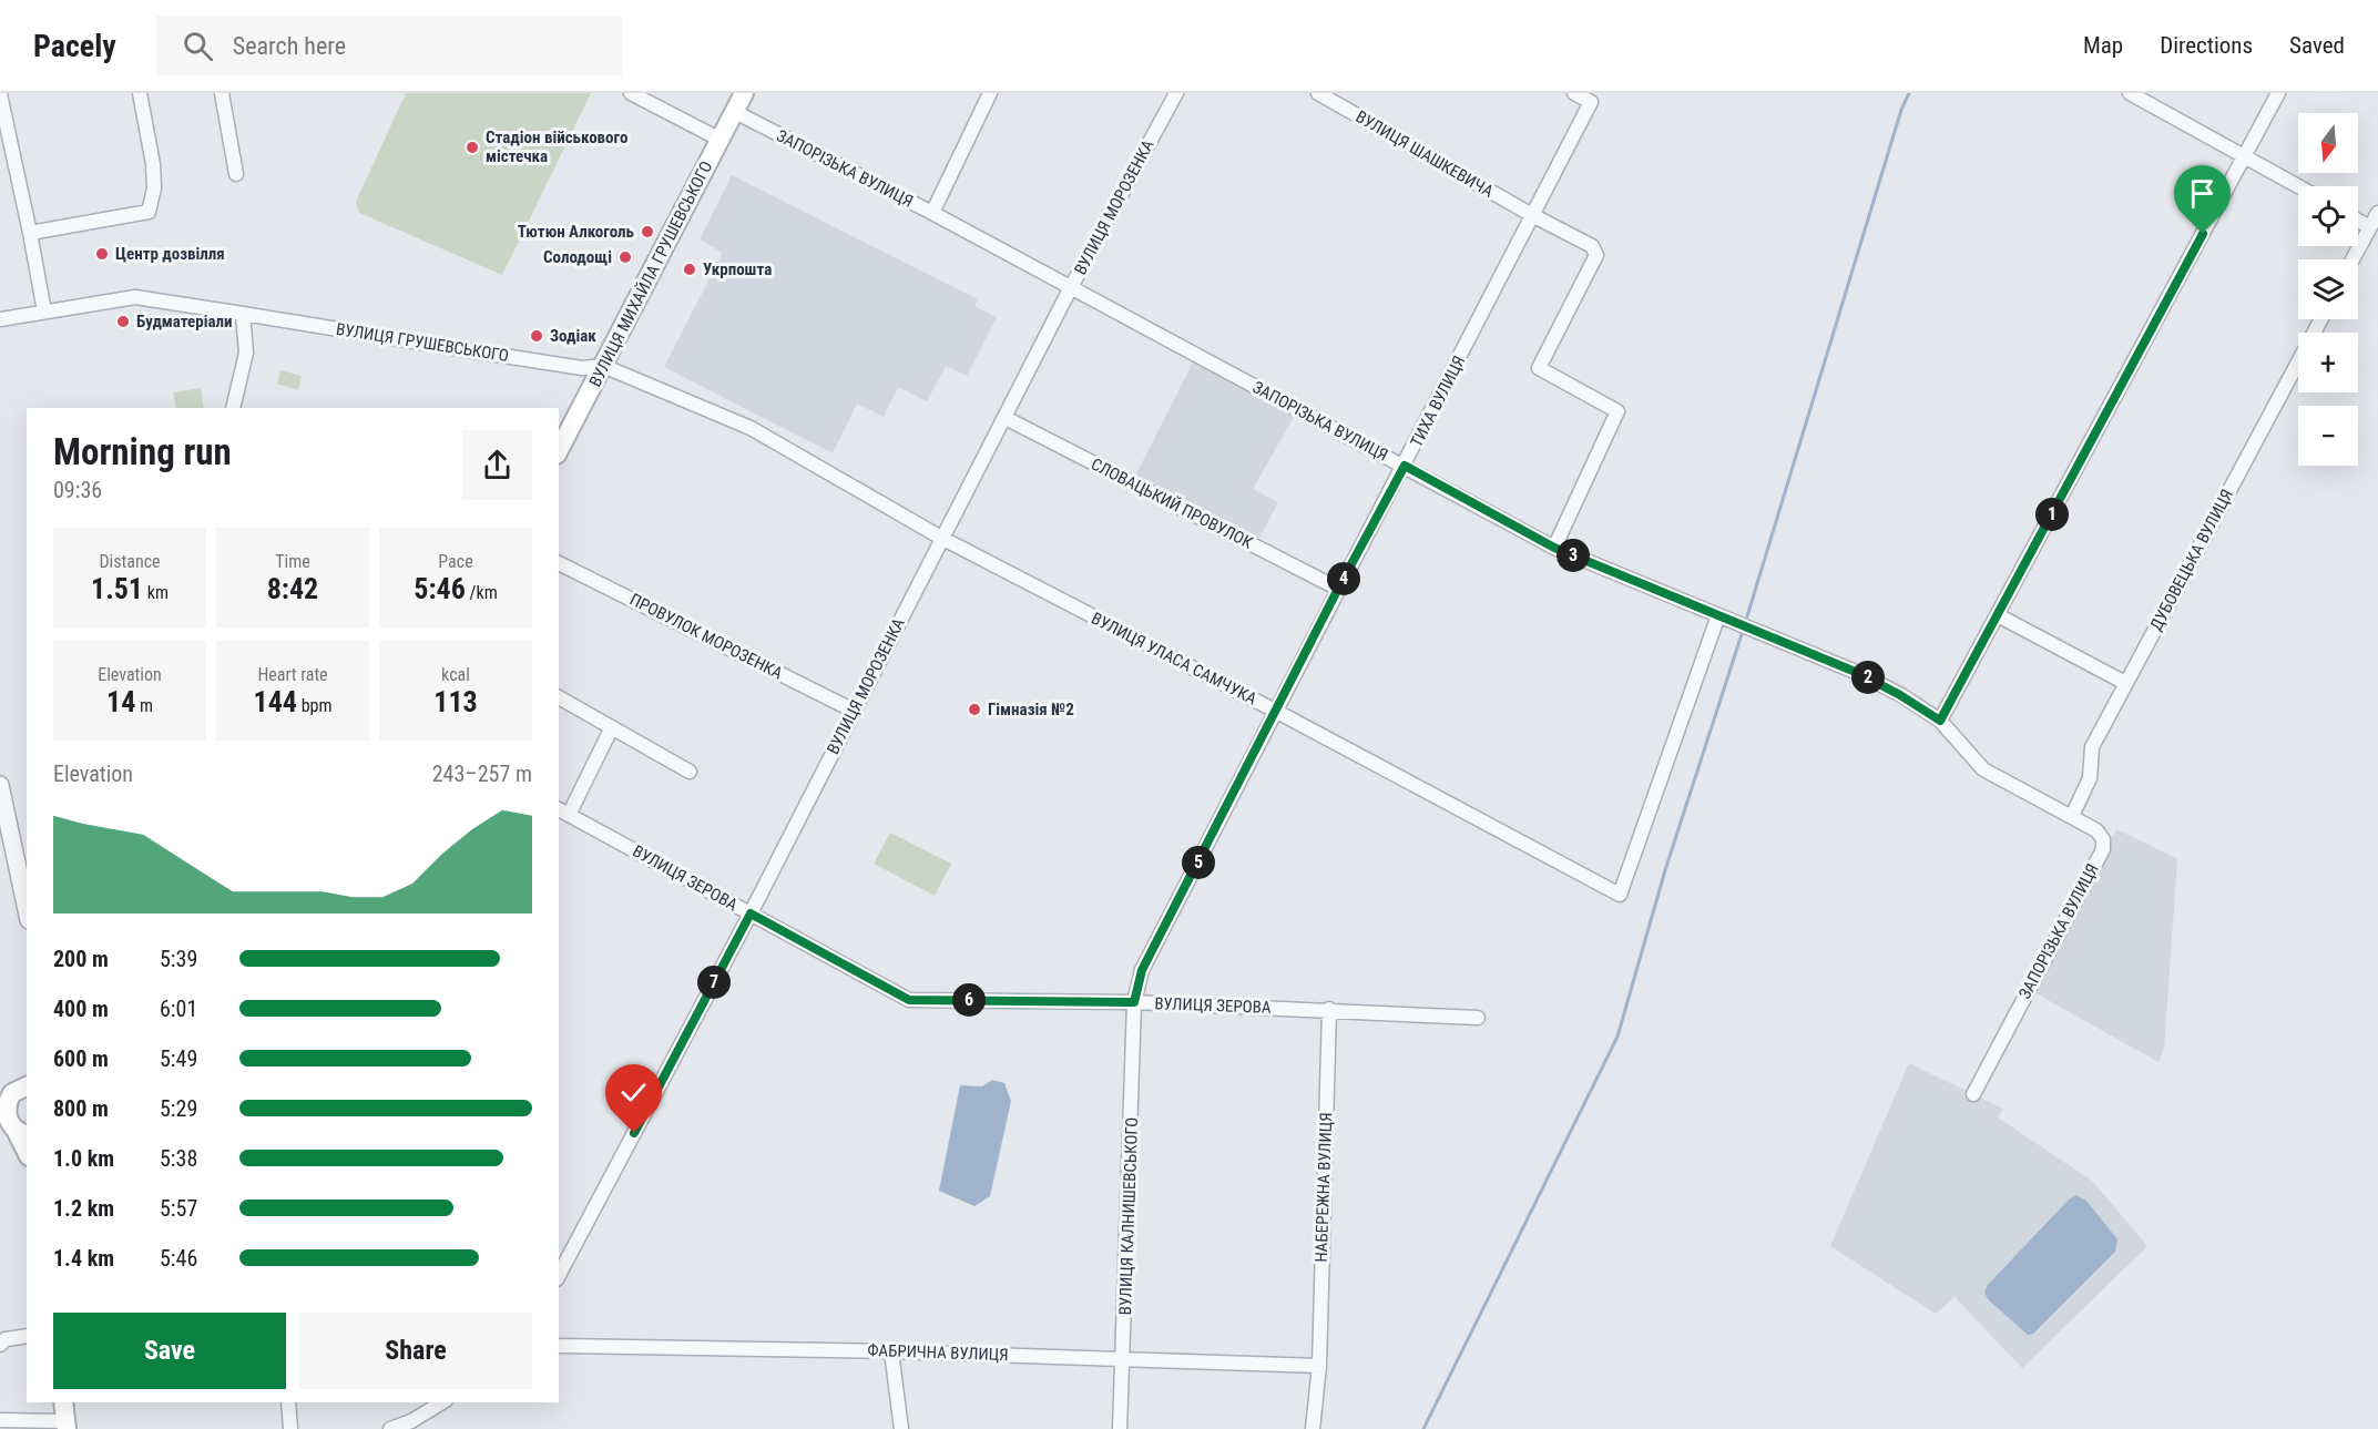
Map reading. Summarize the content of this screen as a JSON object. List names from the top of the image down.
{
  "streets": {
    "main road": ["ВУЛИЦЯ МИХАЙЛА ГРУШЕВСЬКОГО"],
    "street": [
      "ВУЛИЦЯ ШАШКЕВИЧА",
      "ЗАПОРІЗЬКА ВУЛИЦЯ",
      "ВУЛИЦЯ МОРОЗЕНКА",
      "ВУЛИЦЯ ГРУШЕВСЬКОГО",
      "ТИХА ВУЛИЦЯ",
      "СЛОВАЦЬКИЙ ПРОВУЛОК",
      "ДУБОВЕЦЬКА ВУЛИЦЯ",
      "ПРОВУЛОК МОРОЗЕНКА",
      "ВУЛИЦЯ УЛАСА САМЧУКА",
      "ВУЛИЦЯ ЗЕРОВА",
      "НАБЕРЕЖНА ВУЛИЦЯ",
      "ВУЛИЦЯ КАЛНИШЕВСЬКОГО",
      "ФАБРИЧНА ВУЛИЦЯ"
    ]
  },
  "crossings": [
    ["ВУЛИЦЯ ШАШКЕВИЧА", "ЗАПОРІЗЬКА ВУЛИЦЯ"],
    ["ВУЛИЦЯ ШАШКЕВИЧА", "ТИХА ВУЛИЦЯ"],
    ["ЗАПОРІЗЬКА ВУЛИЦЯ", "ВУЛИЦЯ МОРОЗЕНКА"],
    ["ЗАПОРІЗЬКА ВУЛИЦЯ", "ВУЛИЦЯ МИХАЙЛА ГРУШЕВСЬКОГО"],
    ["ЗАПОРІЗЬКА ВУЛИЦЯ", "ТИХА ВУЛИЦЯ"],
    ["ЗАПОРІЗЬКА ВУЛИЦЯ", "ДУБОВЕЦЬКА ВУЛИЦЯ"],
    ["ЗАПОРІЗЬКА ВУЛИЦЯ", "ВУЛИЦЯ УЛАСА САМЧУКА"],
    ["ВУЛИЦЯ МОРОЗЕНКА", "СЛОВАЦЬКИЙ ПРОВУЛОК"],
    ["ВУЛИЦЯ МОРОЗЕНКА", "ПРОВУЛОК МОРОЗЕНКА"],
    ["ВУЛИЦЯ МОРОЗЕНКА", "ВУЛИЦЯ УЛАСА САМЧУКА"],
    ["ВУЛИЦЯ МОРОЗЕНКА", "ВУЛИЦЯ ЗЕРОВА"],
    ["ВУЛИЦЯ МИХАЙЛА ГРУШЕВСЬКОГО", "ВУЛИЦЯ ГРУШЕВСЬКОГО"],
    ["ВУЛИЦЯ МИХАЙЛА ГРУШЕВСЬКОГО", "ВУЛИЦЯ УЛАСА САМЧУКА"],
    ["ВУЛИЦЯ ГРУШЕВСЬКОГО", "ВУЛИЦЯ УЛАСА САМЧУКА"],
    ["ТИХА ВУЛИЦЯ", "СЛОВАЦЬКИЙ ПРОВУЛОК"],
    ["ТИХА ВУЛИЦЯ", "ВУЛИЦЯ УЛАСА САМЧУКА"],
    ["ТИХА ВУЛИЦЯ", "ВУЛИЦЯ ЗЕРОВА"],
    ["ТИХА ВУЛИЦЯ", "ВУЛИЦЯ КАЛНИШЕВСЬКОГО"],
    ["ВУЛИЦЯ ЗЕРОВА", "НАБЕРЕЖНА ВУЛИЦЯ"],
    ["ВУЛИЦЯ ЗЕРОВА", "ВУЛИЦЯ КАЛНИШЕВСЬКОГО"],
    ["НАБЕРЕЖНА ВУЛИЦЯ", "ФАБРИЧНА ВУЛИЦЯ"],
    ["ВУЛИЦЯ КАЛНИШЕВСЬКОГО", "ФАБРИЧНА ВУЛИЦЯ"]
  ],
  "places": [
    "Стадіон військового містечка",
    "Тютюн Алкоголь",
    "Центр дозвілля",
    "Солодощі",
    "Укрпошта",
    "Будматеріали",
    "Зодіак",
    "Гімназія №2"
  ],
  "north": "bottom",
  "page": {
    "header": "Pacely",
    "search": "Search here",
    "nav": ["Map", "Directions", "Saved"],
    "map_buttons": ["+", "−"],
    "heading": ["Morning run", "09:36"],
    "pins": [
      "1",
      "3",
      "4",
      "2",
      "5",
      "7",
      "6"
    ],
    "stats": [
      ["Distance", "1.51 km"],
      ["Time", "8:42"],
      ["Pace", "5:46 /km"],
      ["Elevation", "14 m"],
      ["Heart rate", "144 bpm"],
      ["kcal", "113"]
    ],
    "chart": ["Elevation", "243–257 m"],
    "list": [
      {
        "name": "200 m",
        "note": "5:39"
      },
      {
        "name": "400 m",
        "note": "6:01"
      },
      {
        "name": "600 m",
        "note": "5:49"
      },
      {
        "name": "800 m",
        "note": "5:29"
      },
      {
        "name": "1.0 km",
        "note": "5:38"
      },
      {
        "name": "1.2 km",
        "note": "5:57"
      },
      {
        "name": "1.4 km",
        "note": "5:46"
      }
    ],
    "buttons": ["Save", "Share"]
  }
}
